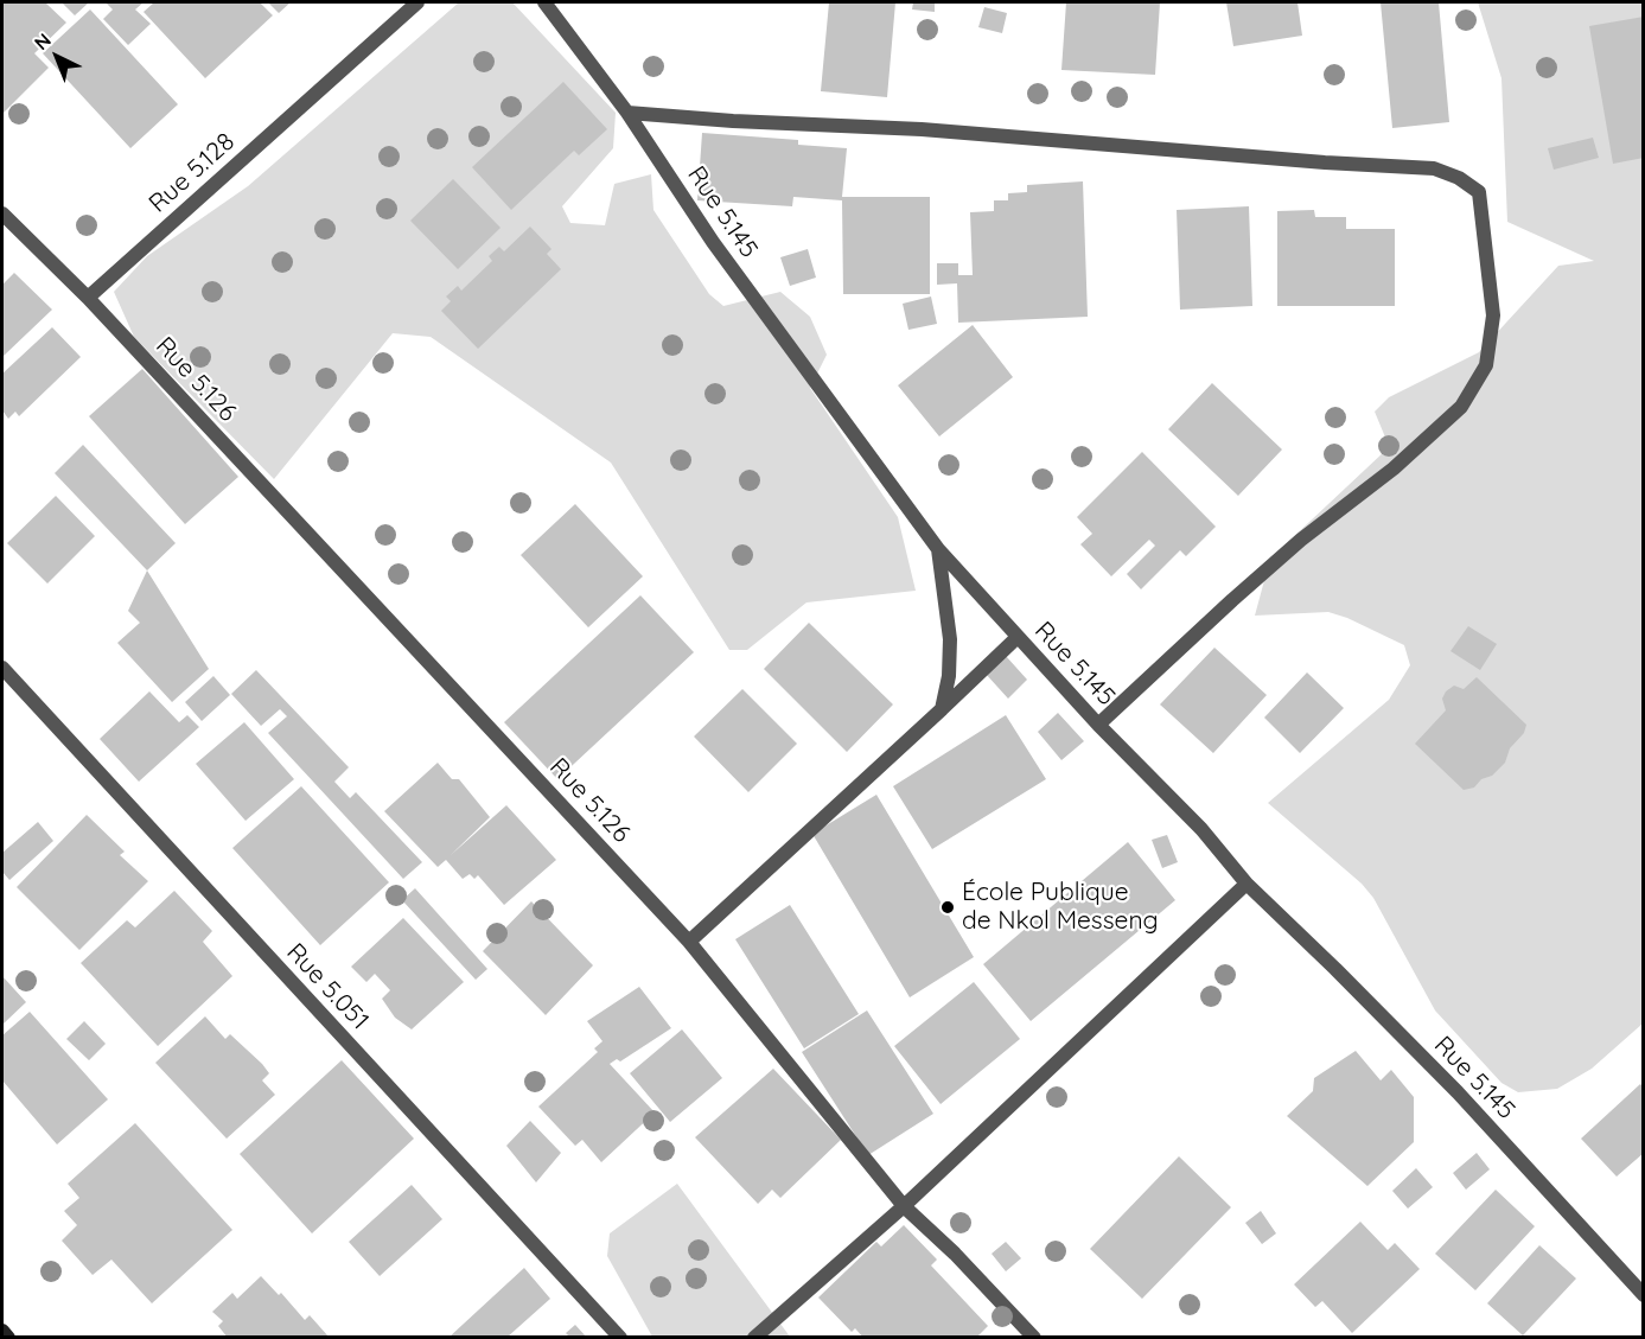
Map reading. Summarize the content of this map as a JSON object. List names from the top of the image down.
{
  "streets": {
    "street": [
      "Rue 5.128",
      "Rue 5.145",
      "Rue 5.126",
      "Rue 5.051"
    ]
  },
  "crossings": [
    ["Rue 5.128", "Rue 5.126"]
  ],
  "places": ["École Publique de Nkol Messeng"],
  "north": "top left"
}
